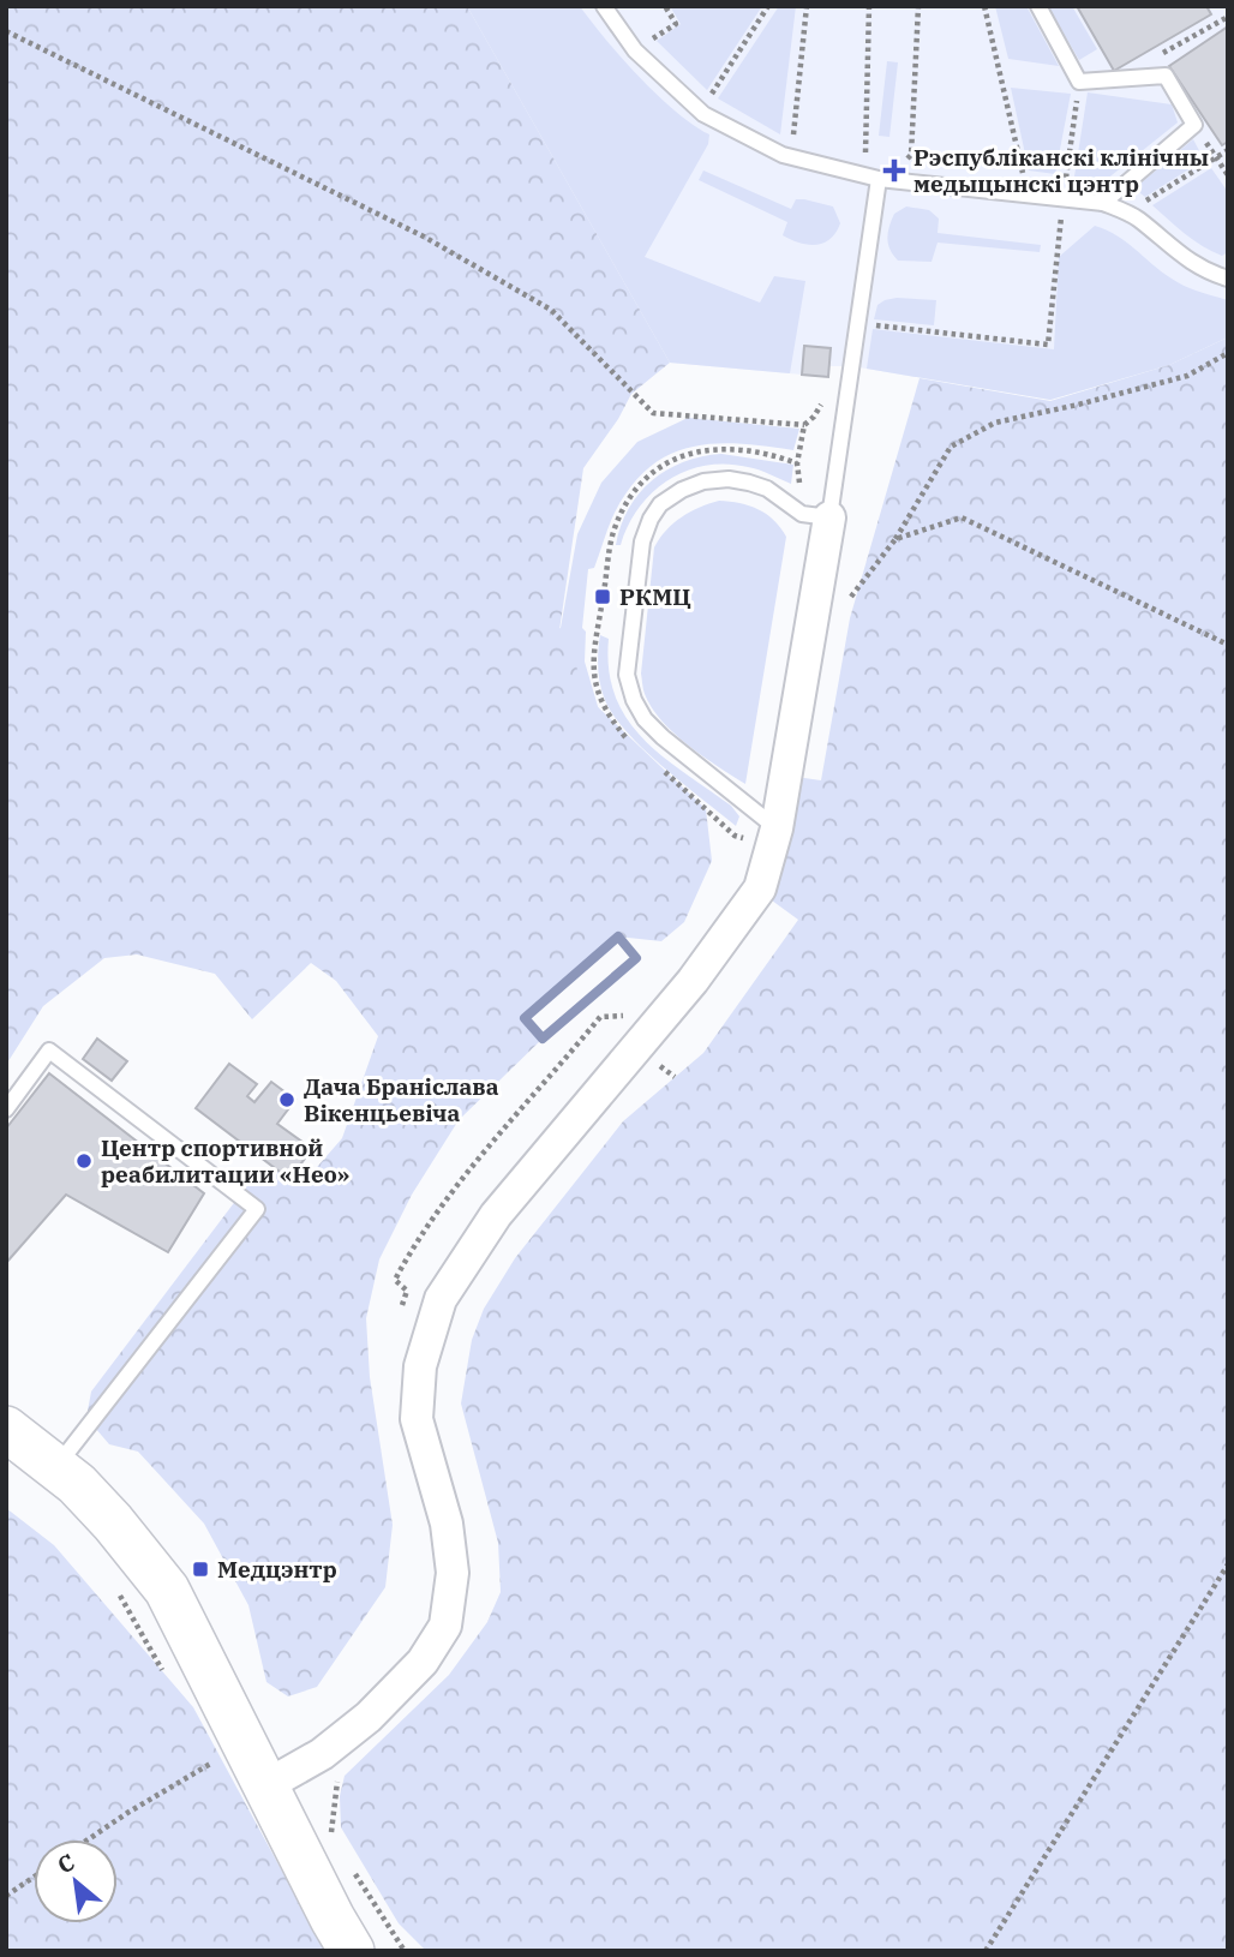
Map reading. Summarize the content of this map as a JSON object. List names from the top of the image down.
{
  "places": {
    "health": ["Рэспубліканскі клінічны медыцынскі цэнтр"],
    "transit": ["РКМЦ", "Медцэнтр"],
    "other": ["Дача Браніслава Вікенцьевіча", "Центр спортивной реабилитации «Нео»"]
  },
  "north": "top left"
}
